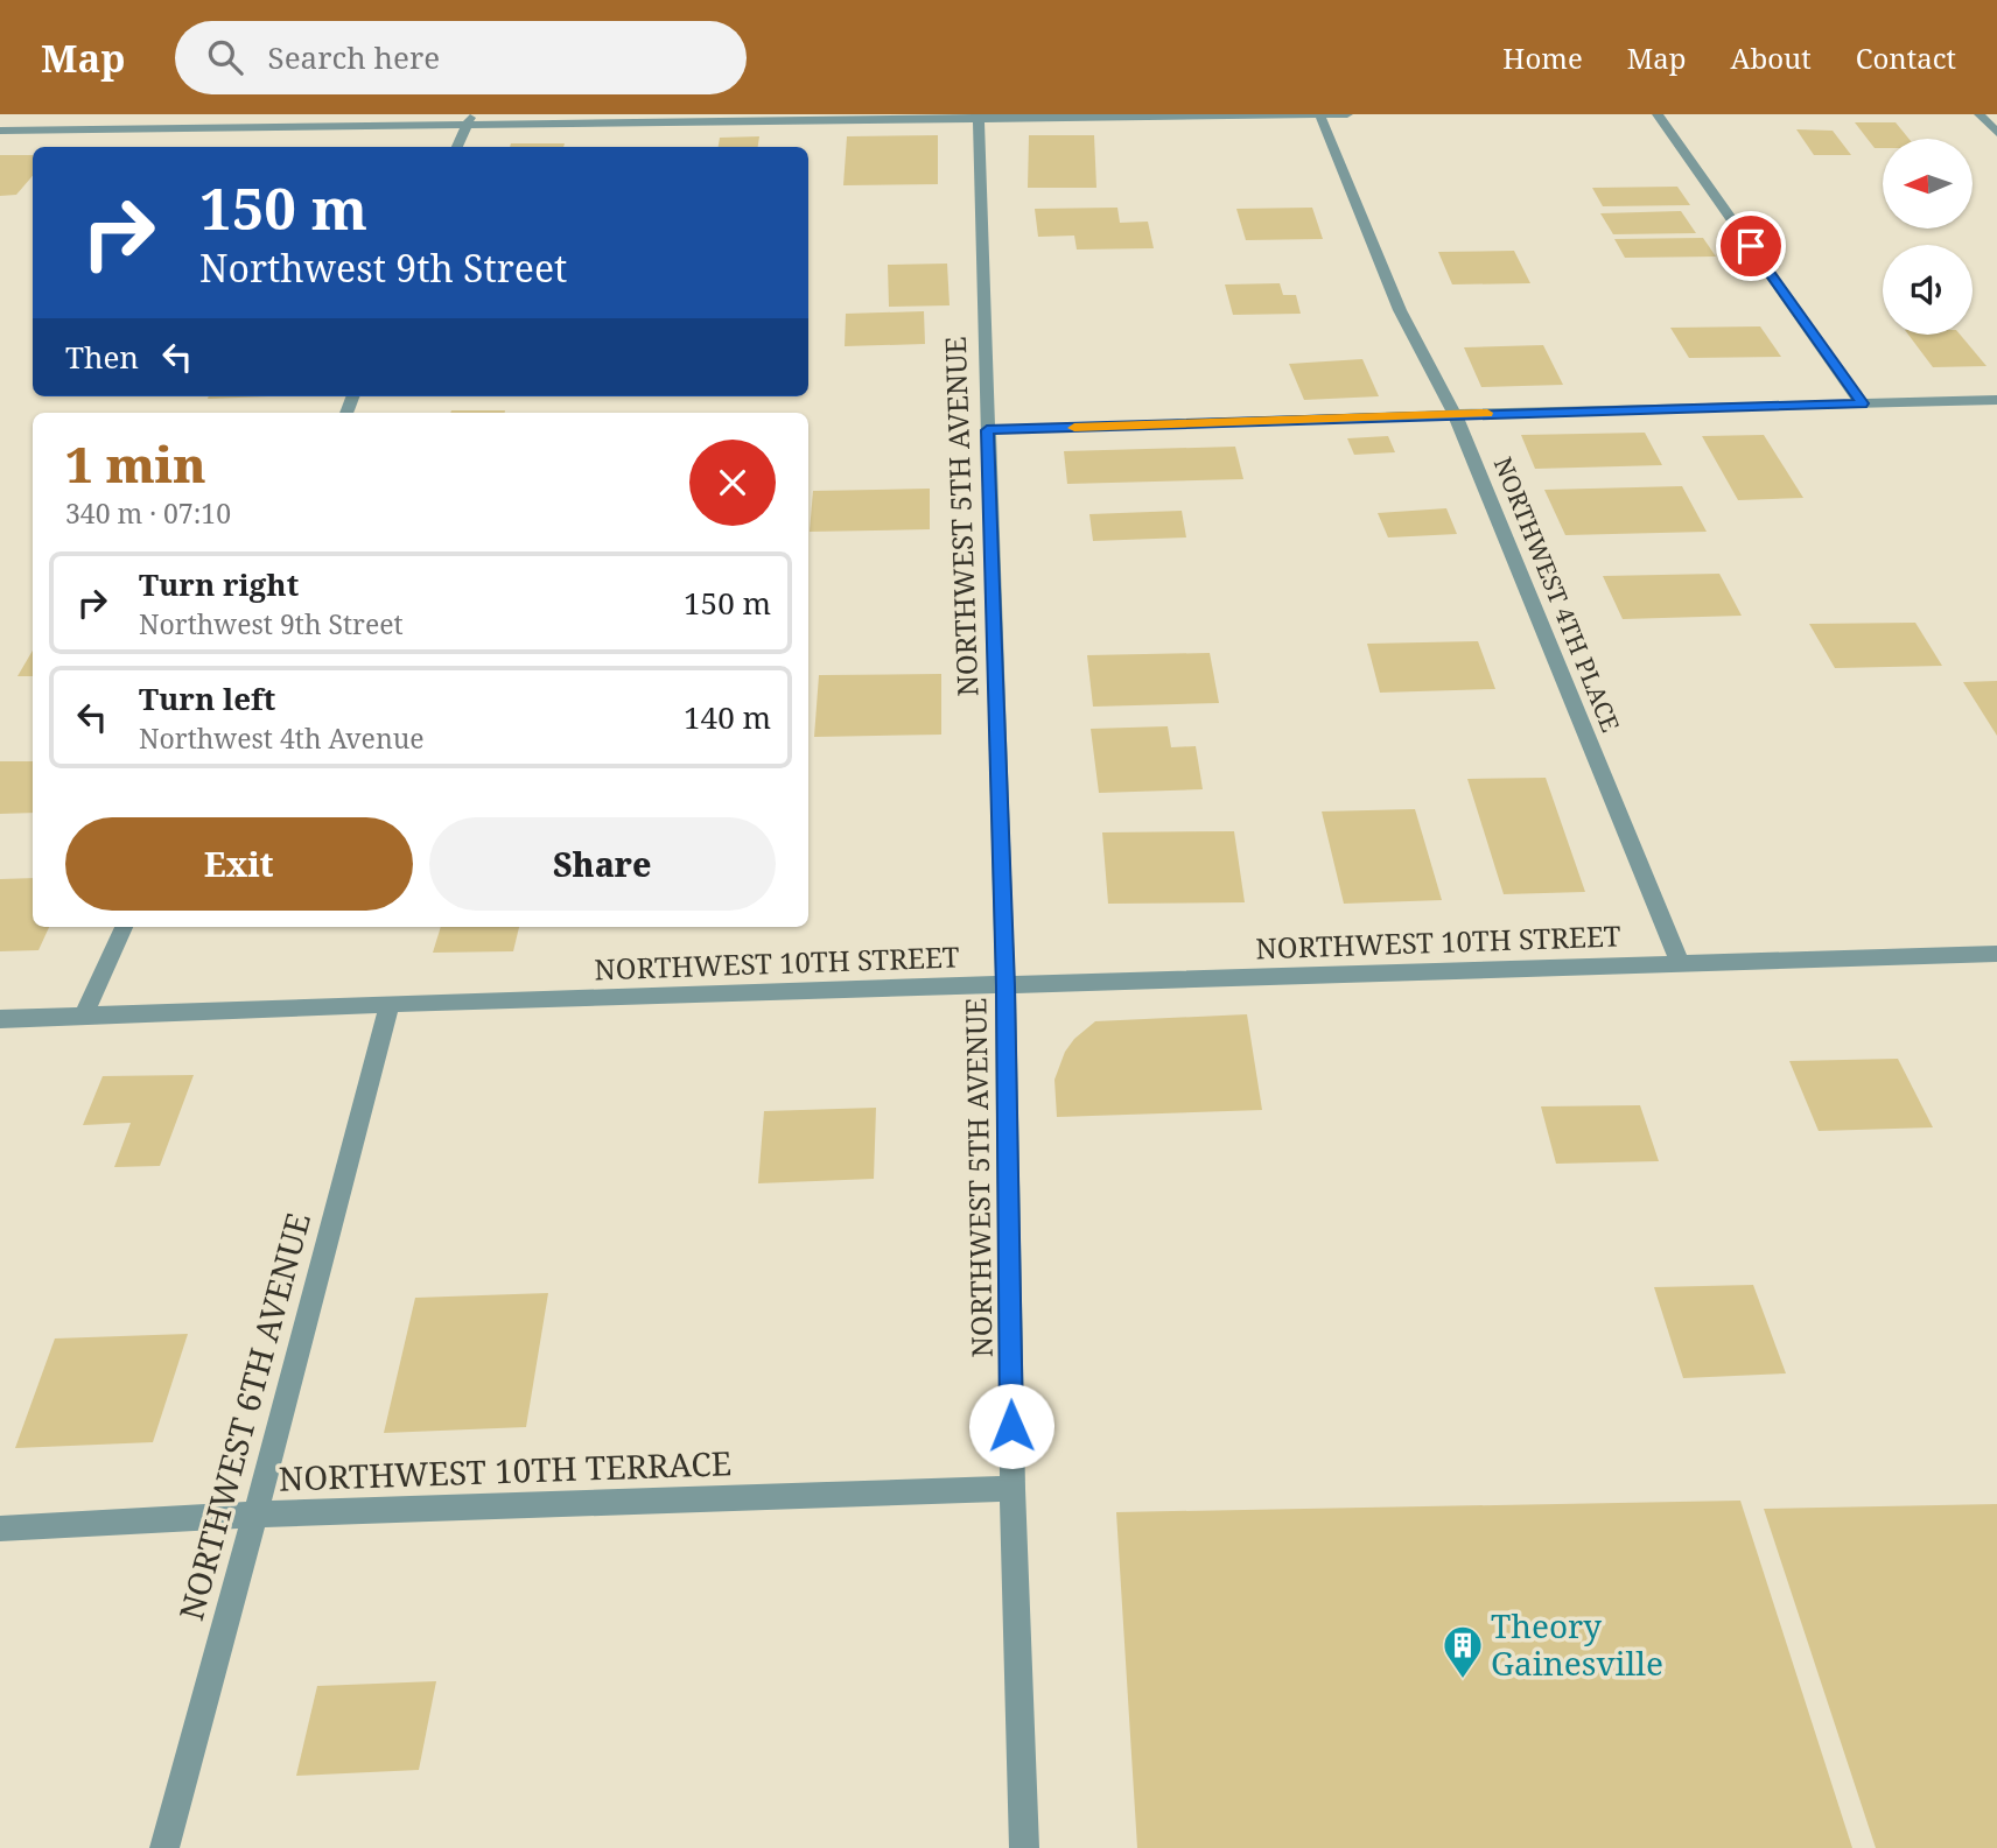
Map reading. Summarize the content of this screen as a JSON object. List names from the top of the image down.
{
  "streets": {
    "street": [
      "NORTHWEST 5TH AVENUE",
      "NORTHWEST 4TH PLACE",
      "NORTHWEST 10TH STREET",
      "NORTHWEST 6TH AVENUE",
      "NORTHWEST 10TH TERRACE"
    ]
  },
  "crossings": [
    ["NORTHWEST 5TH AVENUE", "NORTHWEST 10TH STREET"],
    ["NORTHWEST 5TH AVENUE", "NORTHWEST 10TH TERRACE"],
    ["NORTHWEST 4TH PLACE", "NORTHWEST 10TH STREET"],
    ["NORTHWEST 10TH STREET", "NORTHWEST 6TH AVENUE"],
    ["NORTHWEST 6TH AVENUE", "NORTHWEST 10TH TERRACE"]
  ],
  "places": {
    "building": ["Theory Gainesville"]
  },
  "north": "left",
  "page": {
    "header": "Map",
    "search": "Search here",
    "nav": [
      "Home",
      "Map",
      "About",
      "Contact"
    ],
    "turn": ["150 m", "Northwest 9th Street"],
    "then": "Then",
    "heading": ["1 min", "340 m · 07:10"],
    "list": [
      {
        "name": "Turn right",
        "note": "Northwest 9th Street",
        "value": "150 m"
      },
      {
        "name": "Turn left",
        "note": "Northwest 4th Avenue",
        "value": "140 m"
      }
    ],
    "buttons": ["Exit", "Share"]
  }
}
